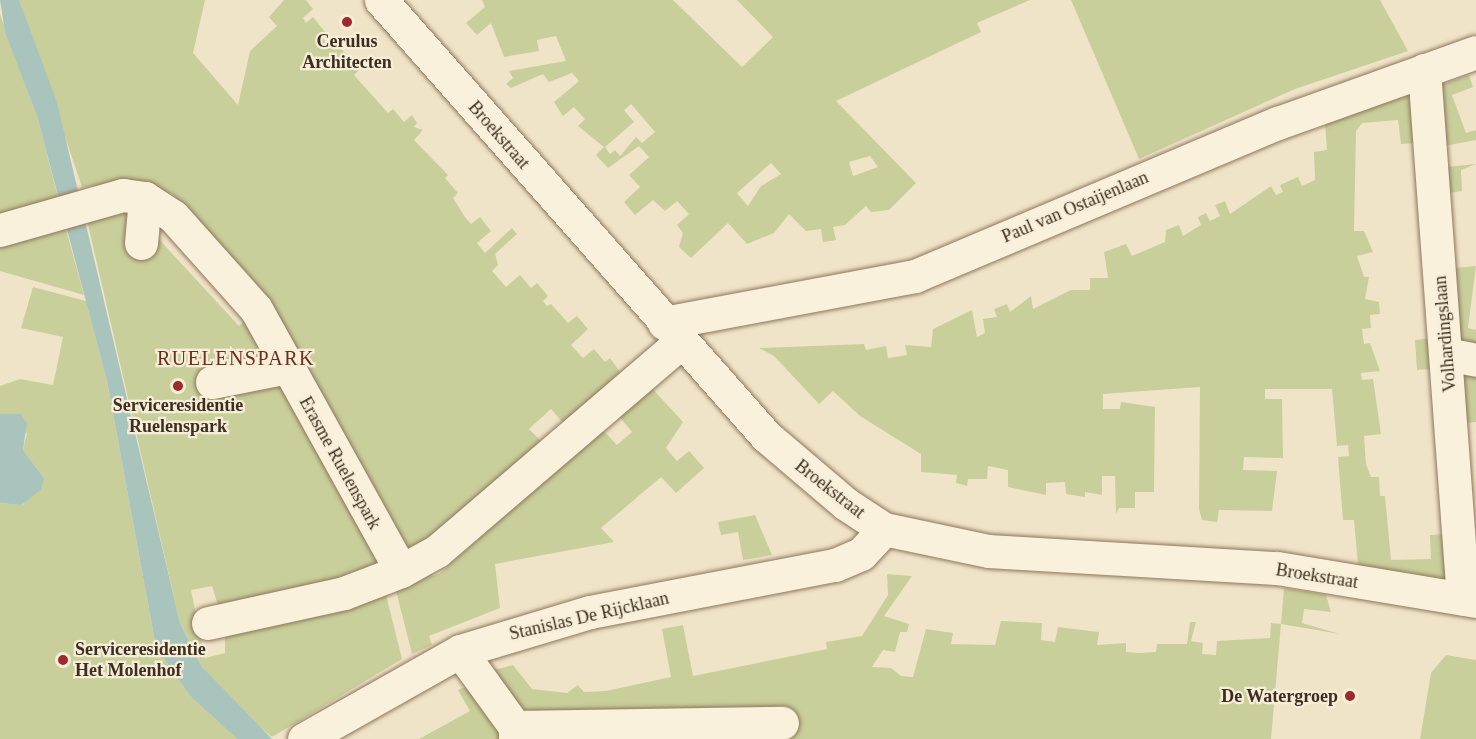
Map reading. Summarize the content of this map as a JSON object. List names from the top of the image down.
{
  "streets": {
    "street": [
      "Broekstraat",
      "Paul van Ostaijenlaan",
      "Volhardingslaan",
      "Erasme Ruelenspark",
      "Stanislas De Rijcklaan"
    ]
  },
  "crossings": [
    ["Broekstraat", "Paul van Ostaijenlaan"],
    ["Broekstraat", "Volhardingslaan"],
    ["Broekstraat", "Stanislas De Rijcklaan"],
    ["Paul van Ostaijenlaan", "Volhardingslaan"]
  ],
  "districts": ["RUELENSPARK"],
  "places": [
    "Cerulus Architecten",
    "Serviceresidentie Ruelenspark",
    "Serviceresidentie Het Molenhof",
    "De Watergroep"
  ]
}
